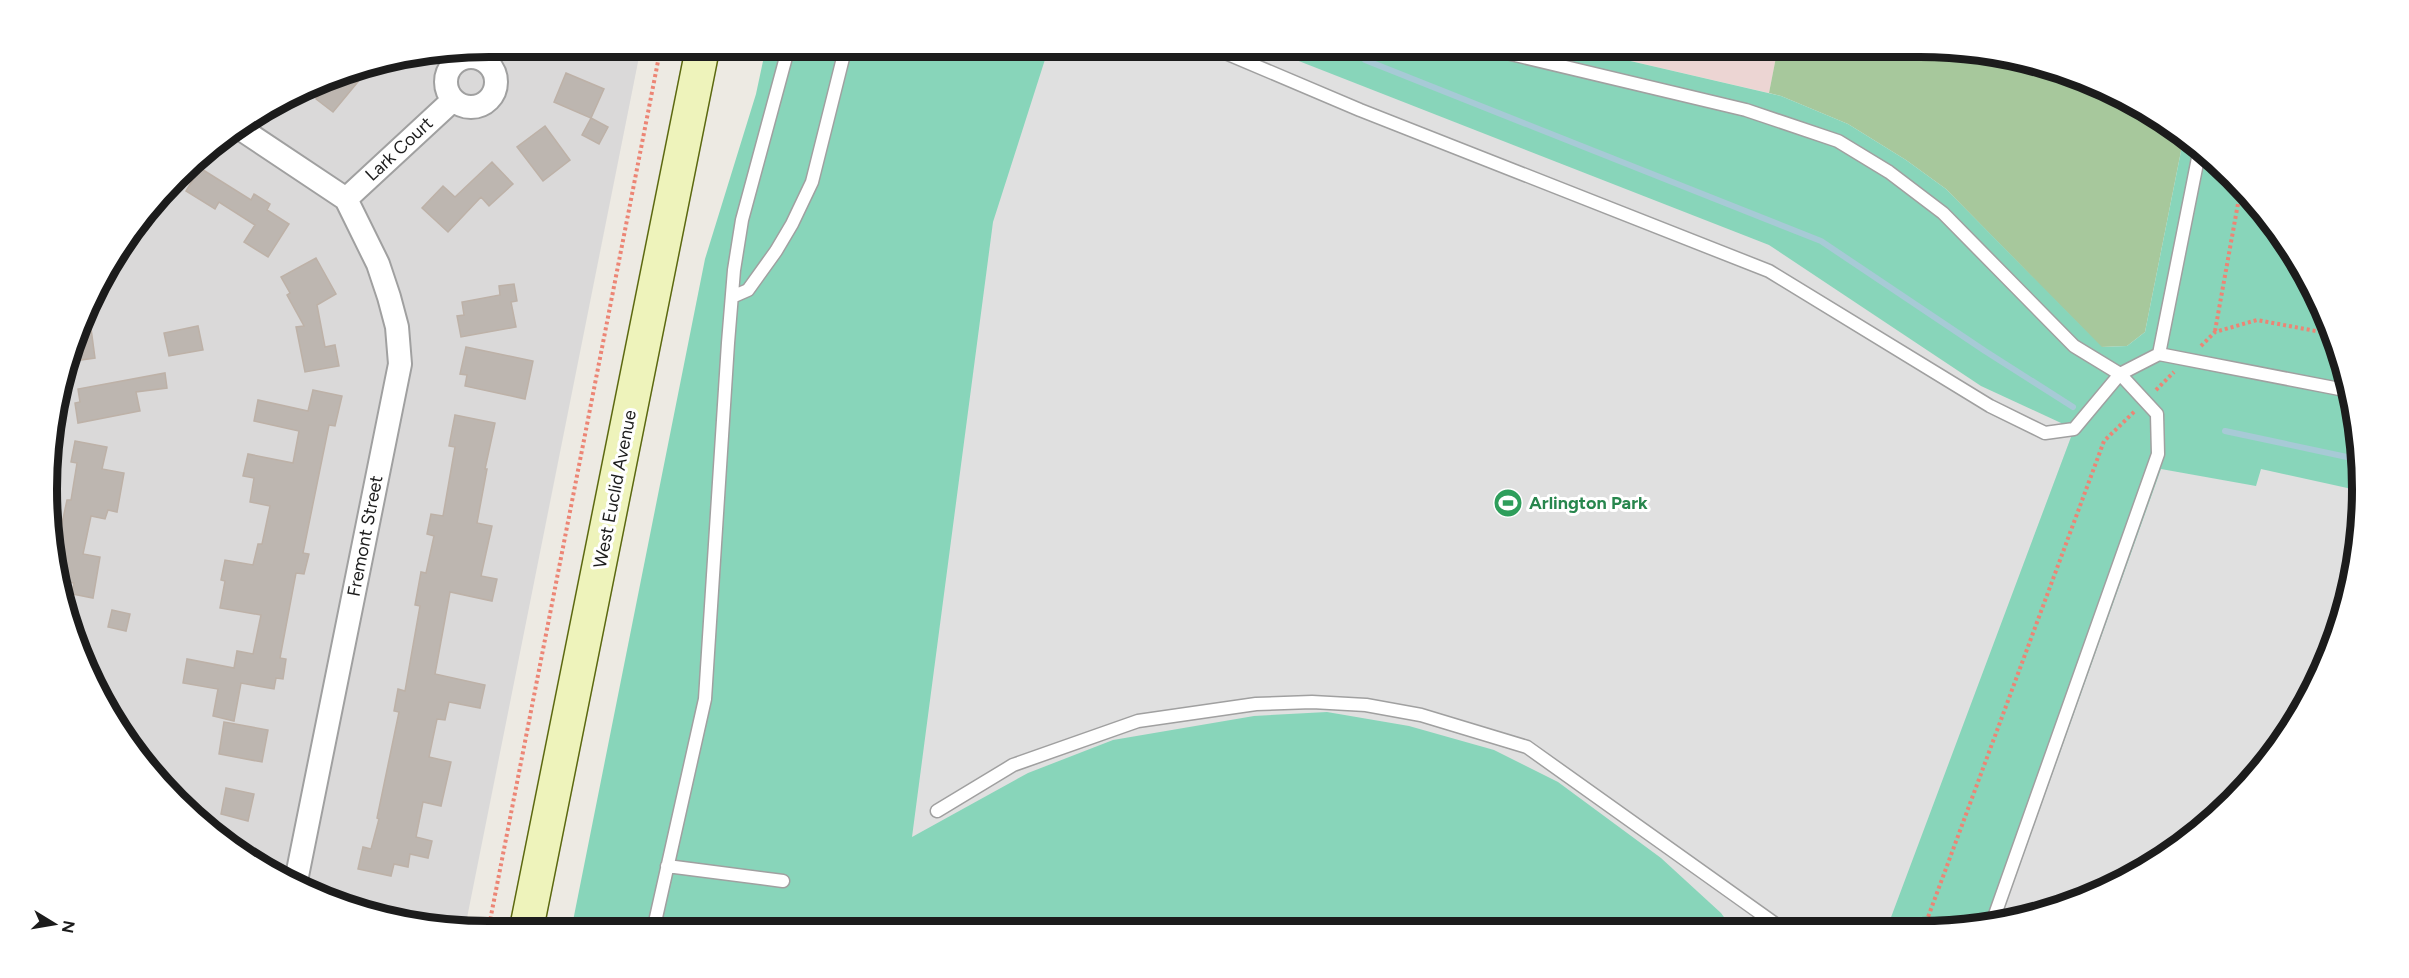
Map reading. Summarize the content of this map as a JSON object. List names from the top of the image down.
{
  "streets": {
    "main road": ["West Euclid Avenue"],
    "street": ["Lark Court", "Fremont Street"]
  },
  "crossings": [
    ["Lark Court", "Fremont Street"]
  ],
  "places": {
    "sports": ["Arlington Park"]
  },
  "north": "right"
}
